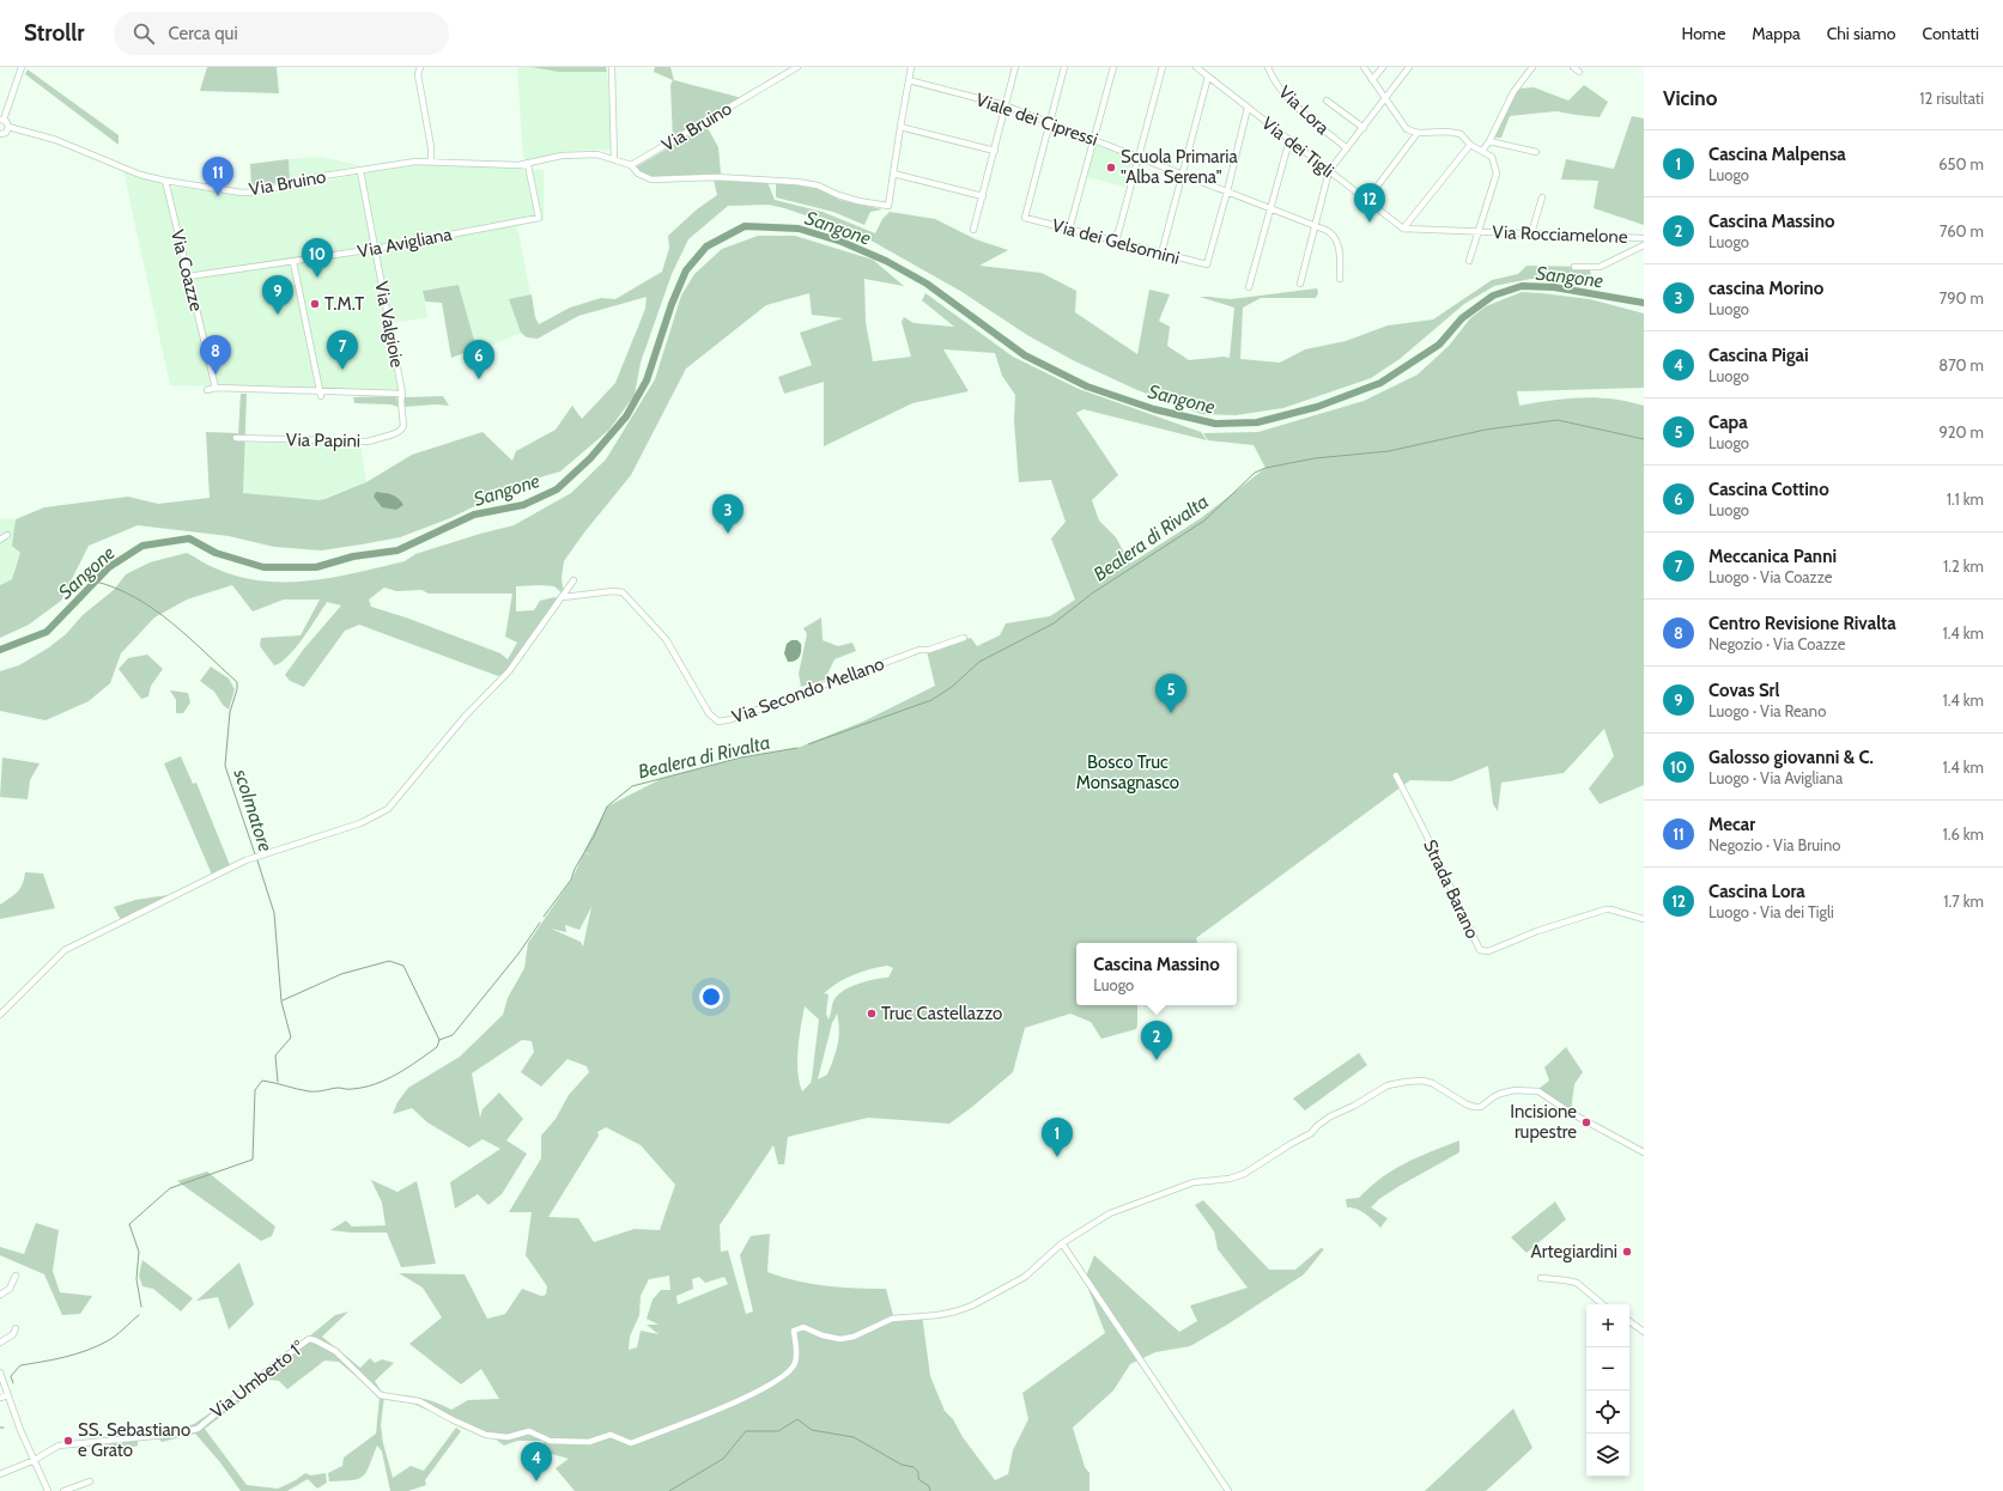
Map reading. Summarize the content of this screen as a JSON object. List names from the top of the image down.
{
  "streets": {
    "street": [
      "Via Lora",
      "Viale dei Cipressi",
      "Via Bruino",
      "Via dei Tigli",
      "Via Rocciamelone",
      "Via dei Gelsomini",
      "Via Avigliana",
      "Via Coazze",
      "Via Valgioie",
      "Via Papini",
      "Via Secondo Mellano",
      "Strada Barano",
      "Via Umberto 1°"
    ]
  },
  "crossings": [
    ["Viale dei Cipressi", "Via dei Gelsomini"],
    ["Via Bruino", "Via Avigliana"],
    ["Via Bruino", "Via Coazze"],
    ["Via Bruino", "Via Valgioie"],
    ["Via dei Tigli", "Via Rocciamelone"],
    ["Via Avigliana", "Via Coazze"],
    ["Via Avigliana", "Via Valgioie"],
    ["Via Valgioie", "Via Papini"]
  ],
  "water": ["Sangone", "Bealera di Rivalta", "scolmatore"],
  "parks": ["Bosco Truc Monsagnasco"],
  "places": [
    "Scuola Primaria \"Alba Serena\"",
    "T.M.T",
    "Truc Castellazzo",
    "Incisione rupestre",
    "Artegiardini",
    "SS. Sebastiano e Grato"
  ],
  "page": {
    "header": "Strollr",
    "search": "Cerca qui",
    "nav": [
      "Home",
      "Mappa",
      "Chi siamo",
      "Contatti"
    ],
    "heading": ["Vicino", "12 risultati"],
    "list": [
      {
        "mark": "1",
        "name": "Cascina Malpensa",
        "note": "Luogo",
        "value": "650 m"
      },
      {
        "mark": "2",
        "name": "Cascina Massino",
        "note": "Luogo",
        "value": "760 m"
      },
      {
        "mark": "3",
        "name": "cascina Morino",
        "note": "Luogo",
        "value": "790 m"
      },
      {
        "mark": "4",
        "name": "Cascina Pigai",
        "note": "Luogo",
        "value": "870 m"
      },
      {
        "mark": "5",
        "name": "Capa",
        "note": "Luogo",
        "value": "920 m"
      },
      {
        "mark": "6",
        "name": "Cascina Cottino",
        "note": "Luogo",
        "value": "1.1 km"
      },
      {
        "mark": "7",
        "name": "Meccanica Panni",
        "note": "Luogo · Via Coazze",
        "value": "1.2 km"
      },
      {
        "mark": "8",
        "name": "Centro Revisione Rivalta",
        "note": "Negozio · Via Coazze",
        "value": "1.4 km"
      },
      {
        "mark": "9",
        "name": "Covas Srl",
        "note": "Luogo · Via Reano",
        "value": "1.4 km"
      },
      {
        "mark": "10",
        "name": "Galosso giovanni & C.",
        "note": "Luogo · Via Avigliana",
        "value": "1.4 km"
      },
      {
        "mark": "11",
        "name": "Mecar",
        "note": "Negozio · Via Bruino",
        "value": "1.6 km"
      },
      {
        "mark": "12",
        "name": "Cascina Lora",
        "note": "Luogo · Via dei Tigli",
        "value": "1.7 km"
      }
    ],
    "pins": [
      "11",
      "12",
      "10",
      "9",
      "7",
      "8",
      "6",
      "3",
      "5",
      "2",
      "1",
      "4"
    ],
    "popup": ["Cascina Massino", "Luogo"],
    "map_buttons": ["+", "−"]
  }
}
